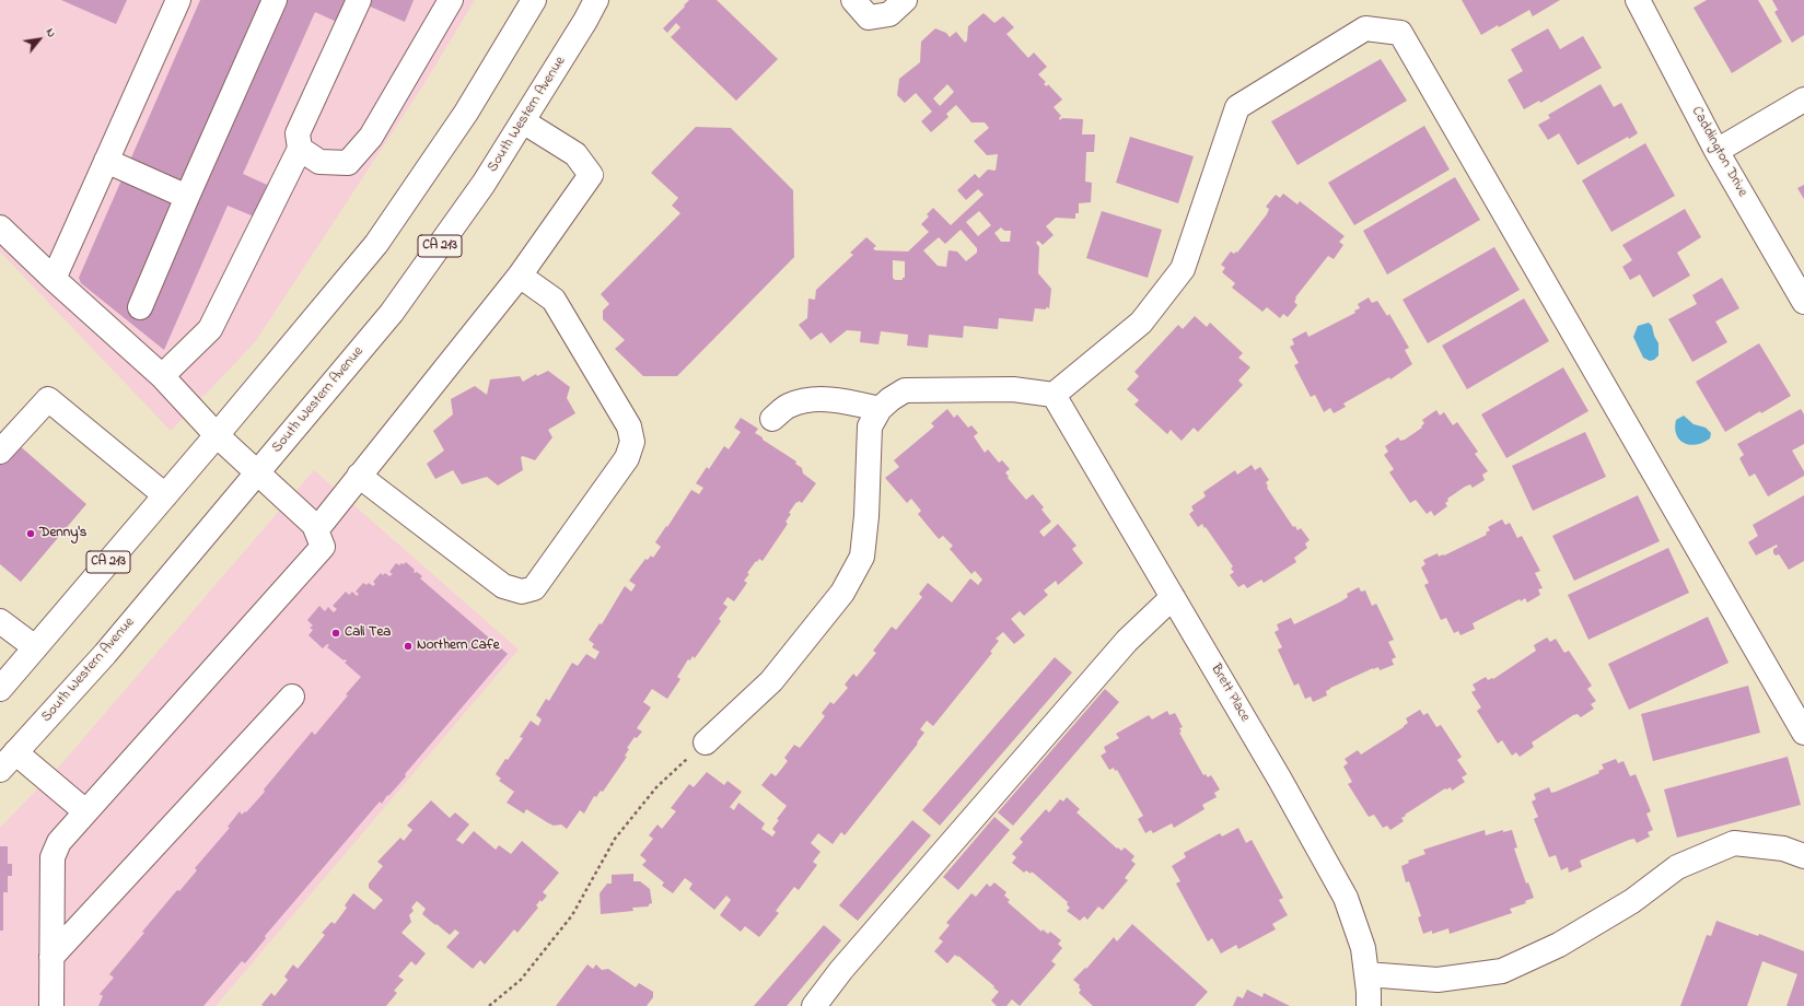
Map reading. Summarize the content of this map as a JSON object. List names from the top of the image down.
{
  "streets": {
    "main road": [
      "South Western Avenue",
      "Caddington Drive",
      "CA 213",
      "Brett Place"
    ]
  },
  "places": ["Denny's", "Cali Tea", "Northern Cafe"],
  "north": "top right"
}
